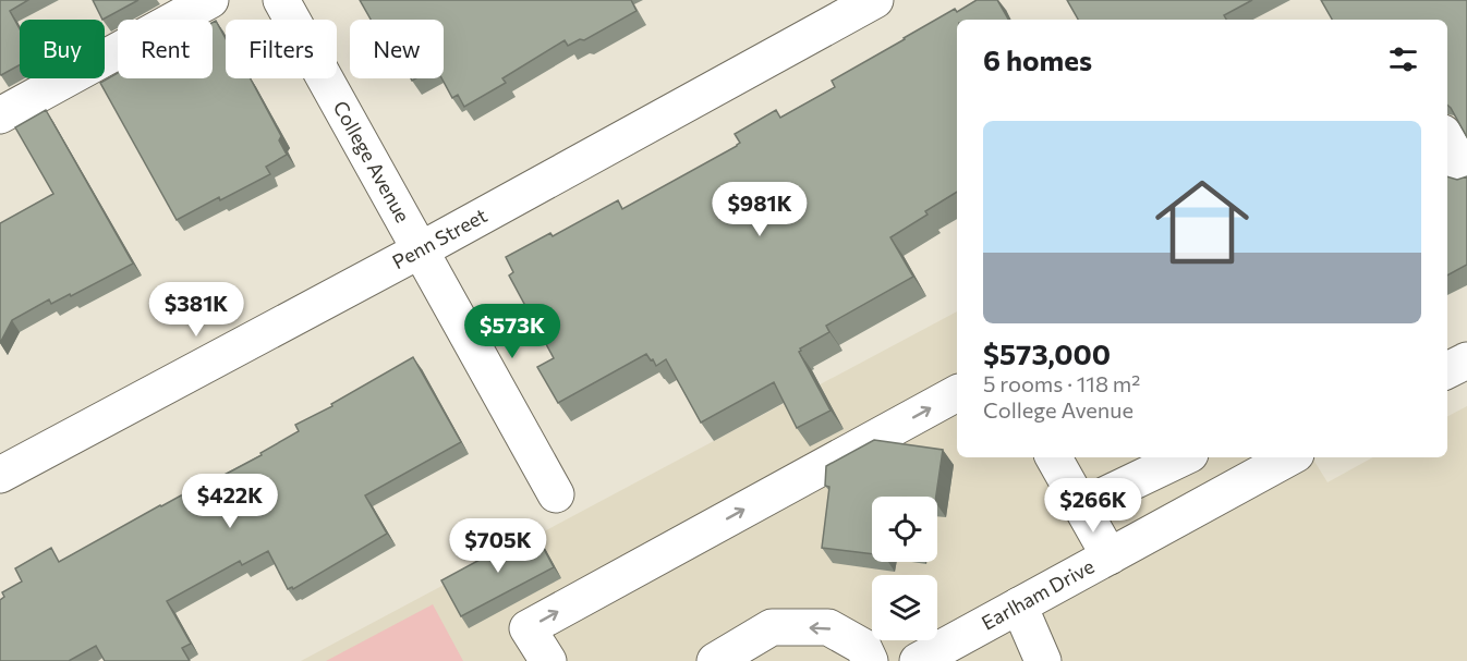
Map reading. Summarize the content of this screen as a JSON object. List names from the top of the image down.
{
  "streets": {
    "street": ["College Avenue", "Penn Street", "Earlham Drive"]
  },
  "crossings": [
    ["College Avenue", "Penn Street"]
  ],
  "page": {
    "chip": [
      "Buy",
      "Rent",
      "Filters",
      "New"
    ],
    "heading": "6 homes",
    "list": [
      {
        "name": "$573,000",
        "note": "5 rooms · 118 m² · College Avenue"
      }
    ],
    "price": [
      "$981K",
      "$381K",
      "$573K",
      "$422K",
      "$266K",
      "$705K"
    ]
  }
}
